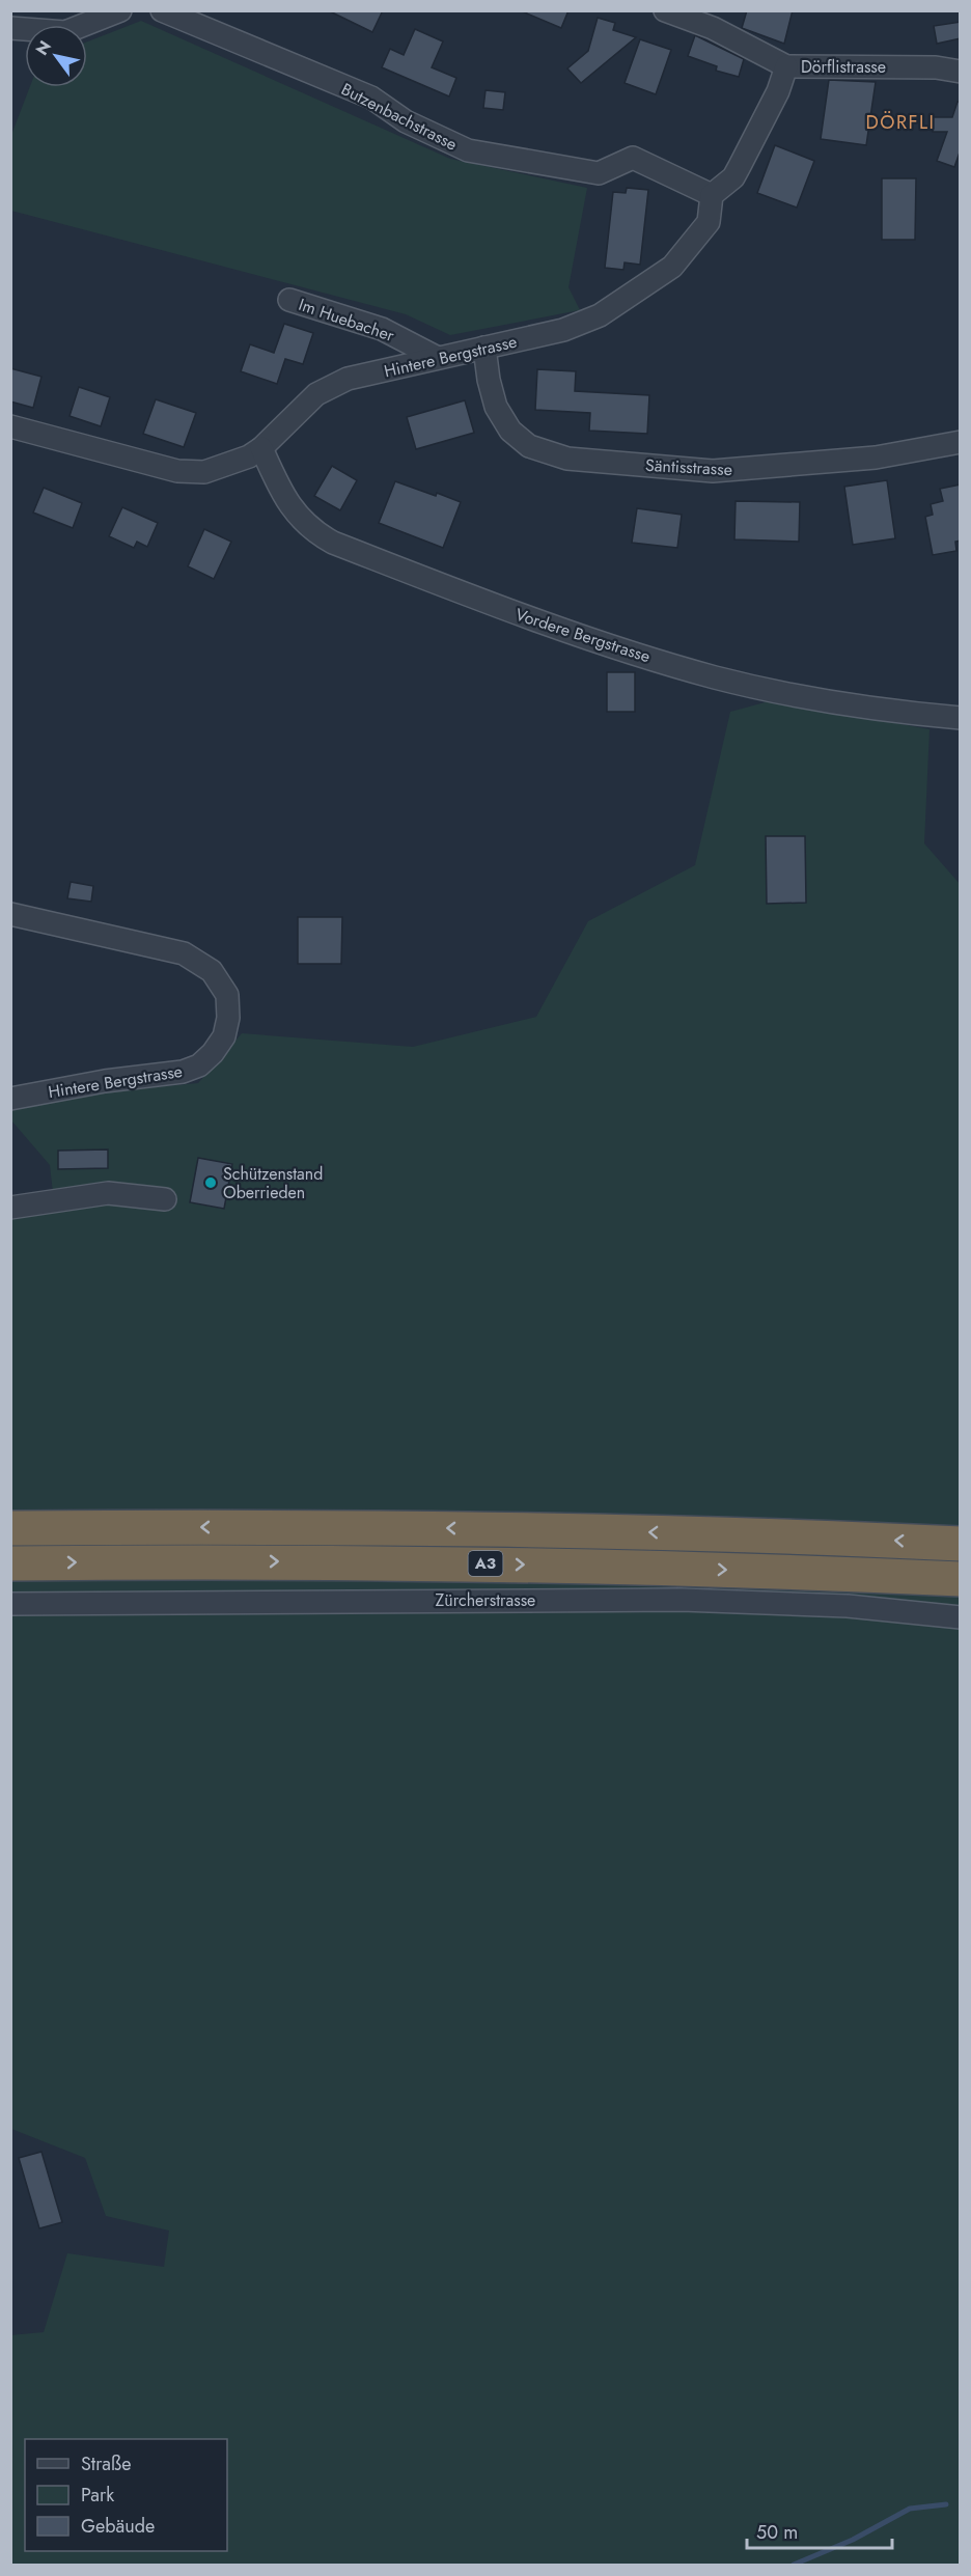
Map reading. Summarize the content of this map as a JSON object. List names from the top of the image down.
{
  "streets": {
    "highway": ["A3"],
    "street": [
      "Dörflistrasse",
      "Butzenbachstrasse",
      "Im Huebacher",
      "Hintere Bergstrasse",
      "Säntisstrasse",
      "Vordere Bergstrasse",
      "Zürcherstrasse"
    ]
  },
  "crossings": [
    ["Butzenbachstrasse", "Hintere Bergstrasse"],
    ["Im Huebacher", "Hintere Bergstrasse"],
    ["Hintere Bergstrasse", "Säntisstrasse"],
    ["Hintere Bergstrasse", "Vordere Bergstrasse"]
  ],
  "districts": ["DÖRFLI"],
  "places": ["Schützenstand Oberrieden"],
  "legend": ["Straße", "Park", "Gebäude"],
  "scale_bar": "50 m",
  "north": "top left"
}
